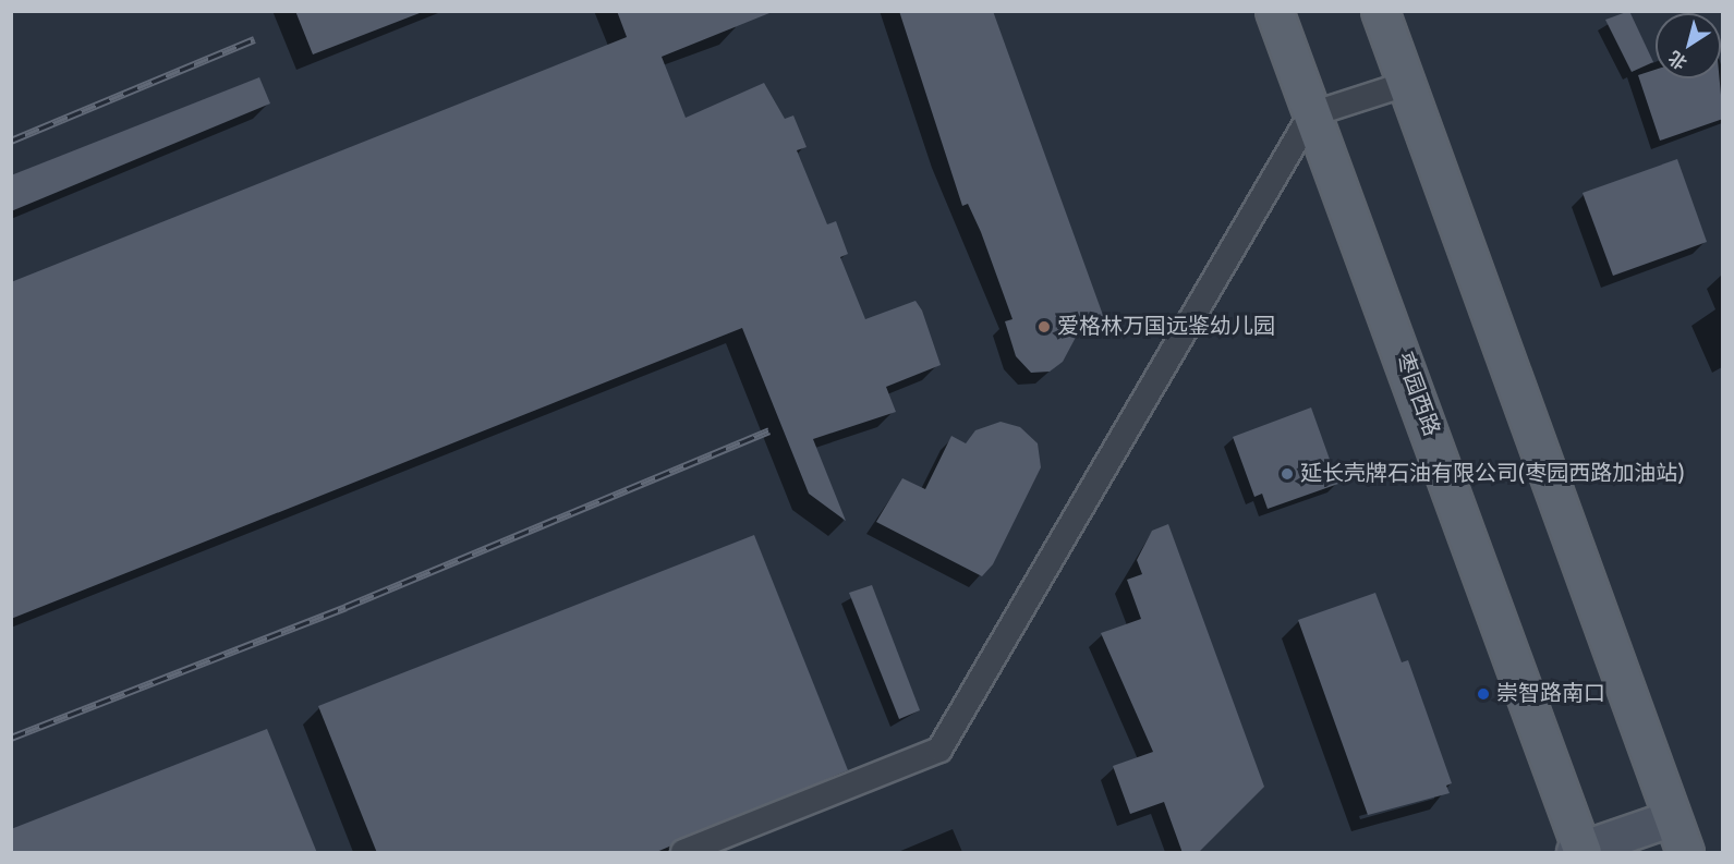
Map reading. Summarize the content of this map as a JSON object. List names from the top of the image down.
{
  "streets": {
    "main road": ["枣园西路"]
  },
  "places": ["爱格林万国远鉴幼儿园", "延长壳牌石油有限公司(枣园西路加油站)", "崇智路南口"],
  "north": "bottom left"
}
